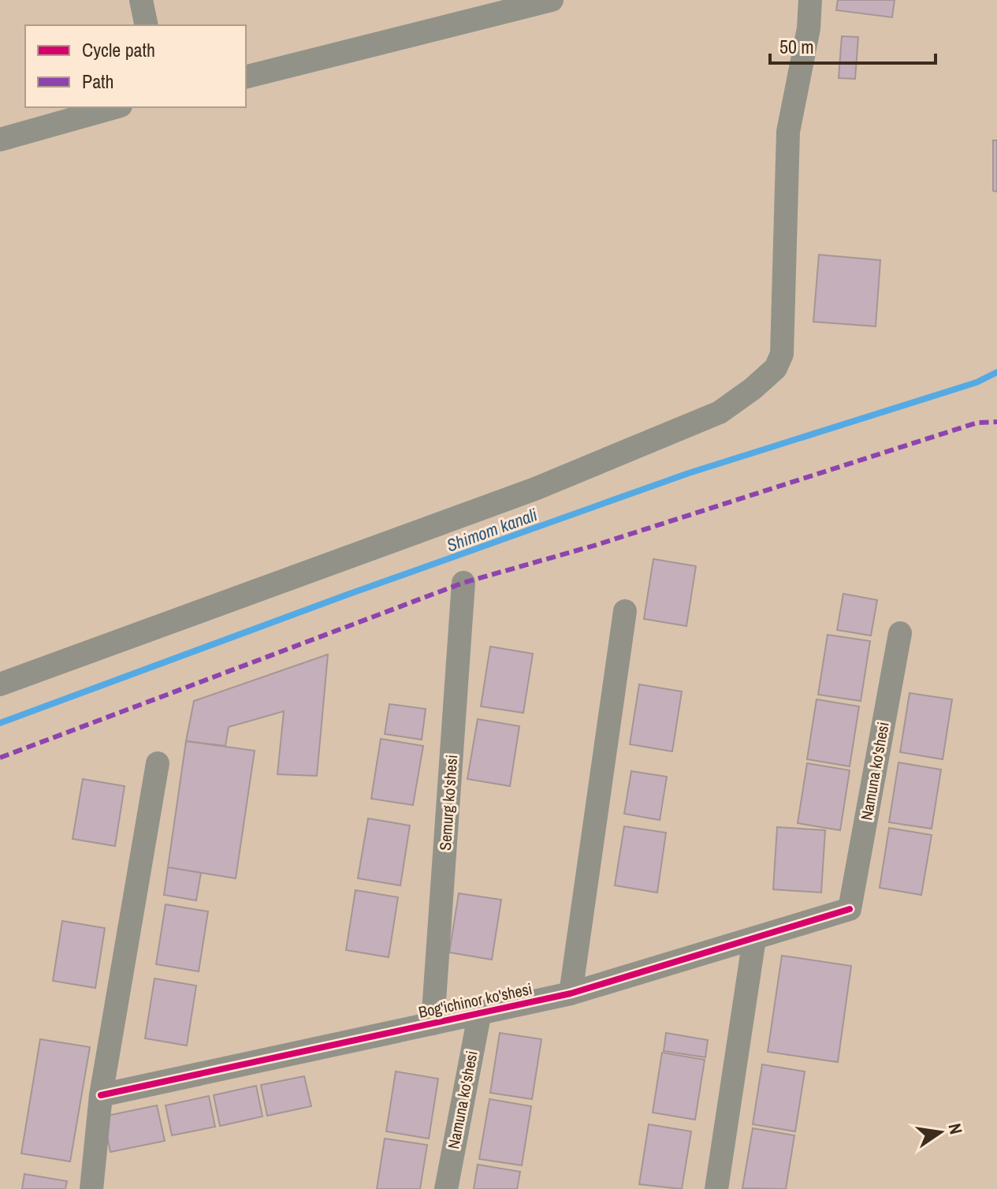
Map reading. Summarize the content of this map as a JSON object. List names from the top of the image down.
{
  "streets": {
    "street": ["Namuna ko'shesi", "Semurg ko'shesi", "Bog'ichinor ko'shesi"]
  },
  "crossings": [
    ["Namuna ko'shesi", "Bog'ichinor ko'shesi"],
    ["Semurg ko'shesi", "Bog'ichinor ko'shesi"]
  ],
  "water": ["Shimom kanali"],
  "legend": ["Cycle path", "Path"],
  "scale_bar": "50 m",
  "north": "right"
}
